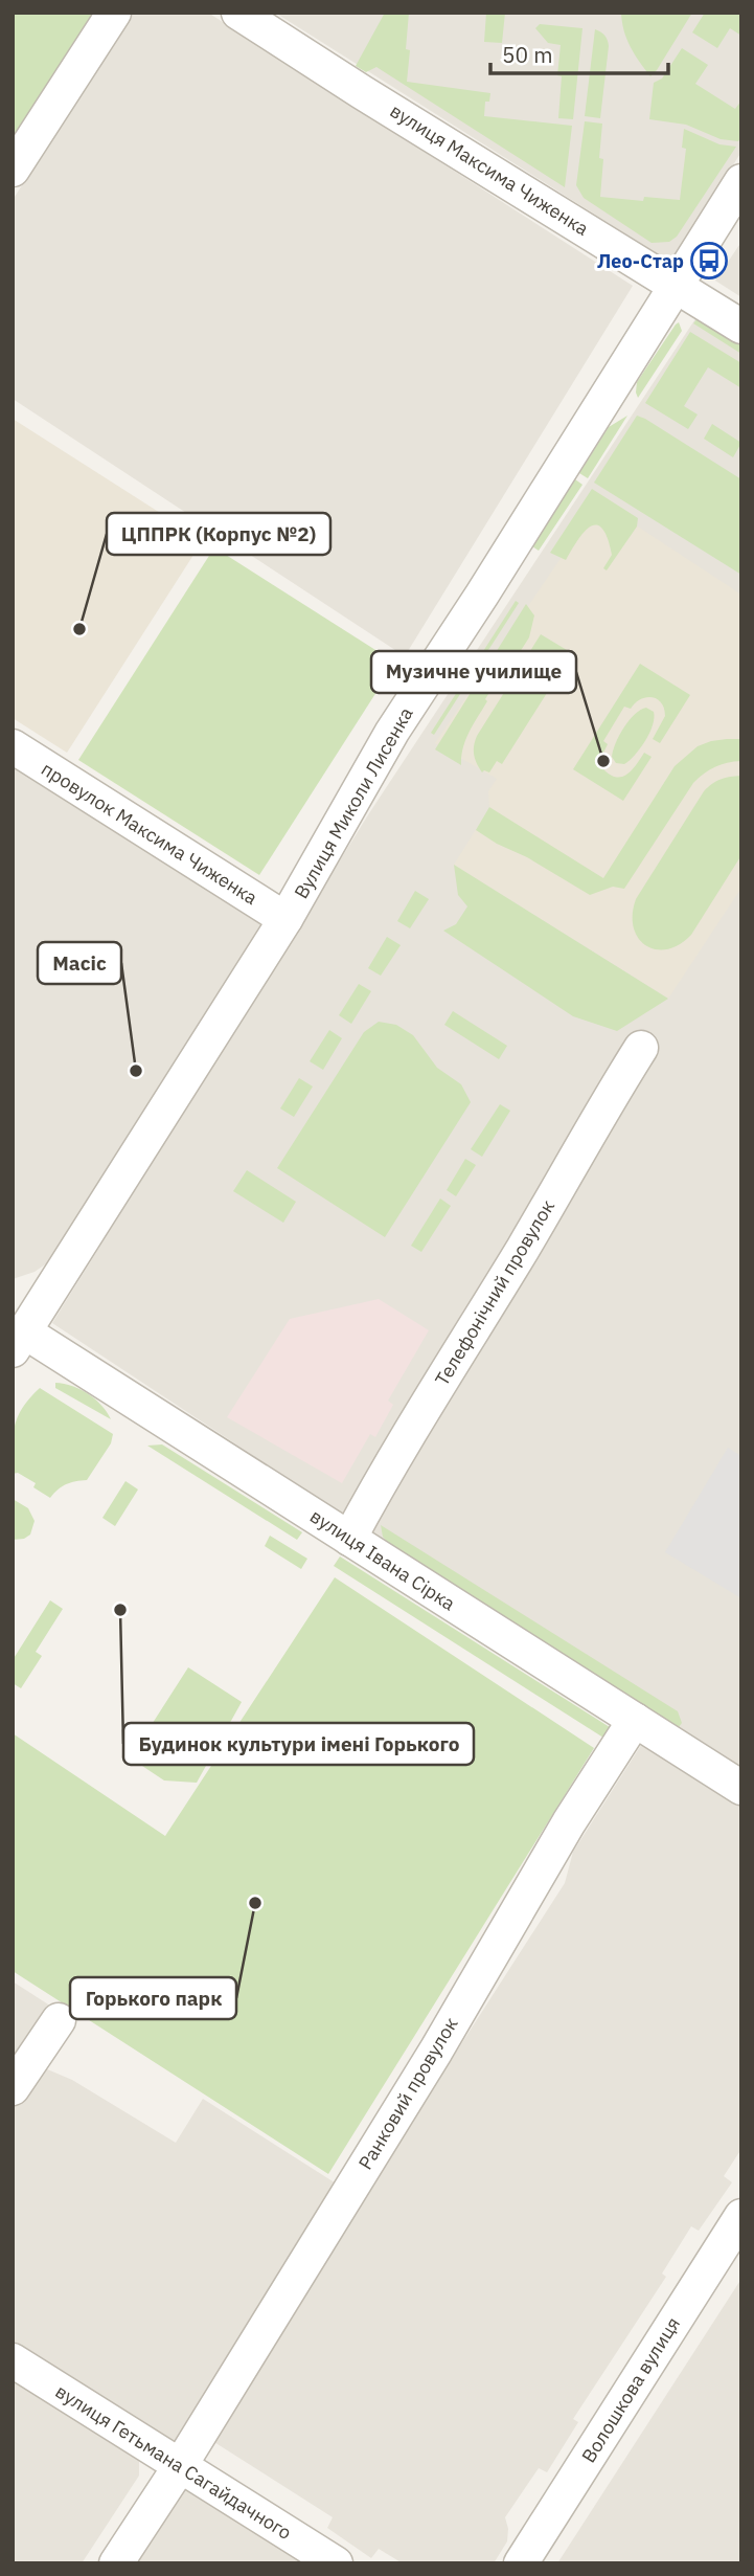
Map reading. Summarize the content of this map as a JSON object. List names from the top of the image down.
{
  "streets": {
    "street": [
      "вулиця Максима Чиженка",
      "Вулиця Миколи Лисенка",
      "провулок Максима Чиженка",
      "Телефонічний провулок",
      "вулиця Івана Сірка",
      "Ранковий провулок",
      "Волошкова вулиця",
      "вулиця Гетьмана Сагайдачного"
    ]
  },
  "crossings": [
    ["вулиця Максима Чиженка", "Вулиця Миколи Лисенка"],
    ["Вулиця Миколи Лисенка", "провулок Максима Чиженка"],
    ["Вулиця Миколи Лисенка", "вулиця Івана Сірка"],
    ["Телефонічний провулок", "вулиця Івана Сірка"],
    ["вулиця Івана Сірка", "Ранковий провулок"],
    ["Ранковий провулок", "вулиця Гетьмана Сагайдачного"]
  ],
  "places": {
    "bus stop": ["Лео-Стар"],
    "other": [
      "ЦППРК (Корпус №2)",
      "Музичне училище",
      "Macic",
      "Будинок культури імені Горького",
      "Горького парк"
    ]
  },
  "scale_bar": "50 m"
}
